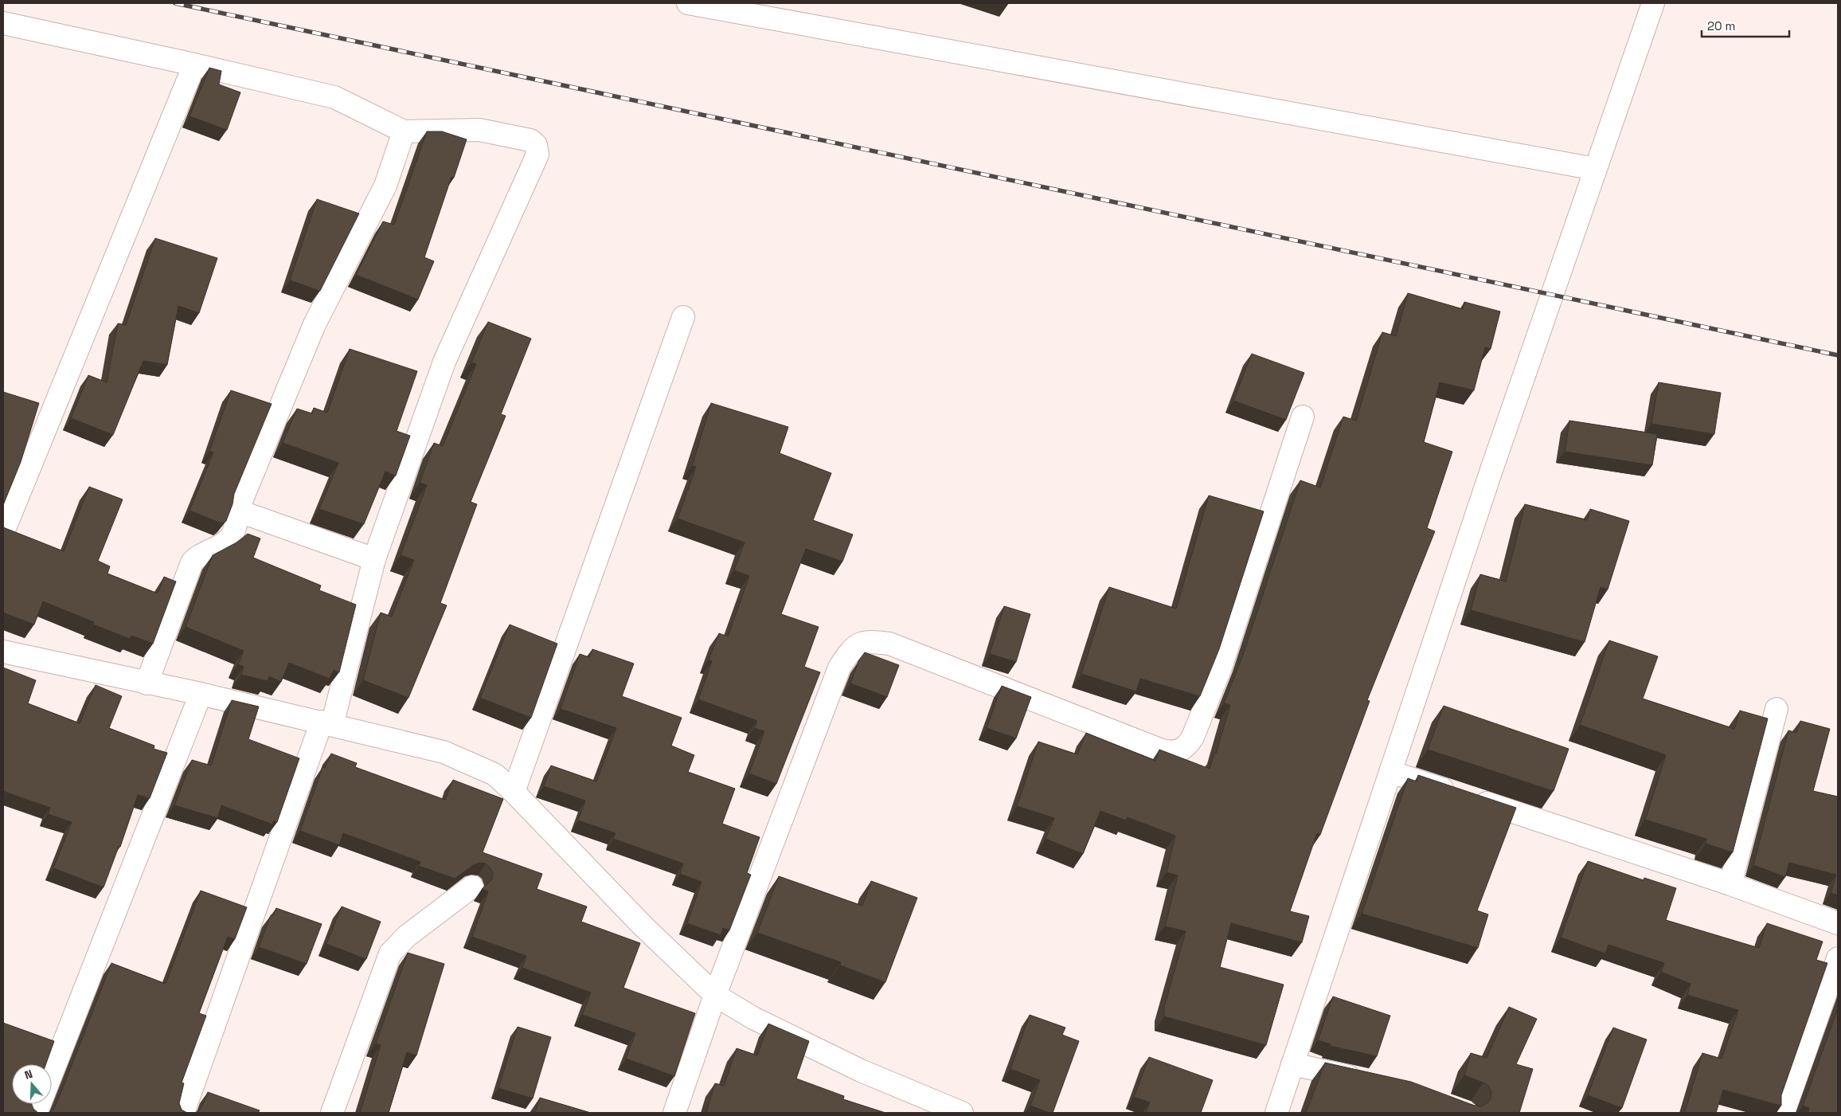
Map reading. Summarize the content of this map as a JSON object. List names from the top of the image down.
{
  "scale_bar": "20 m",
  "north": "top"
}
